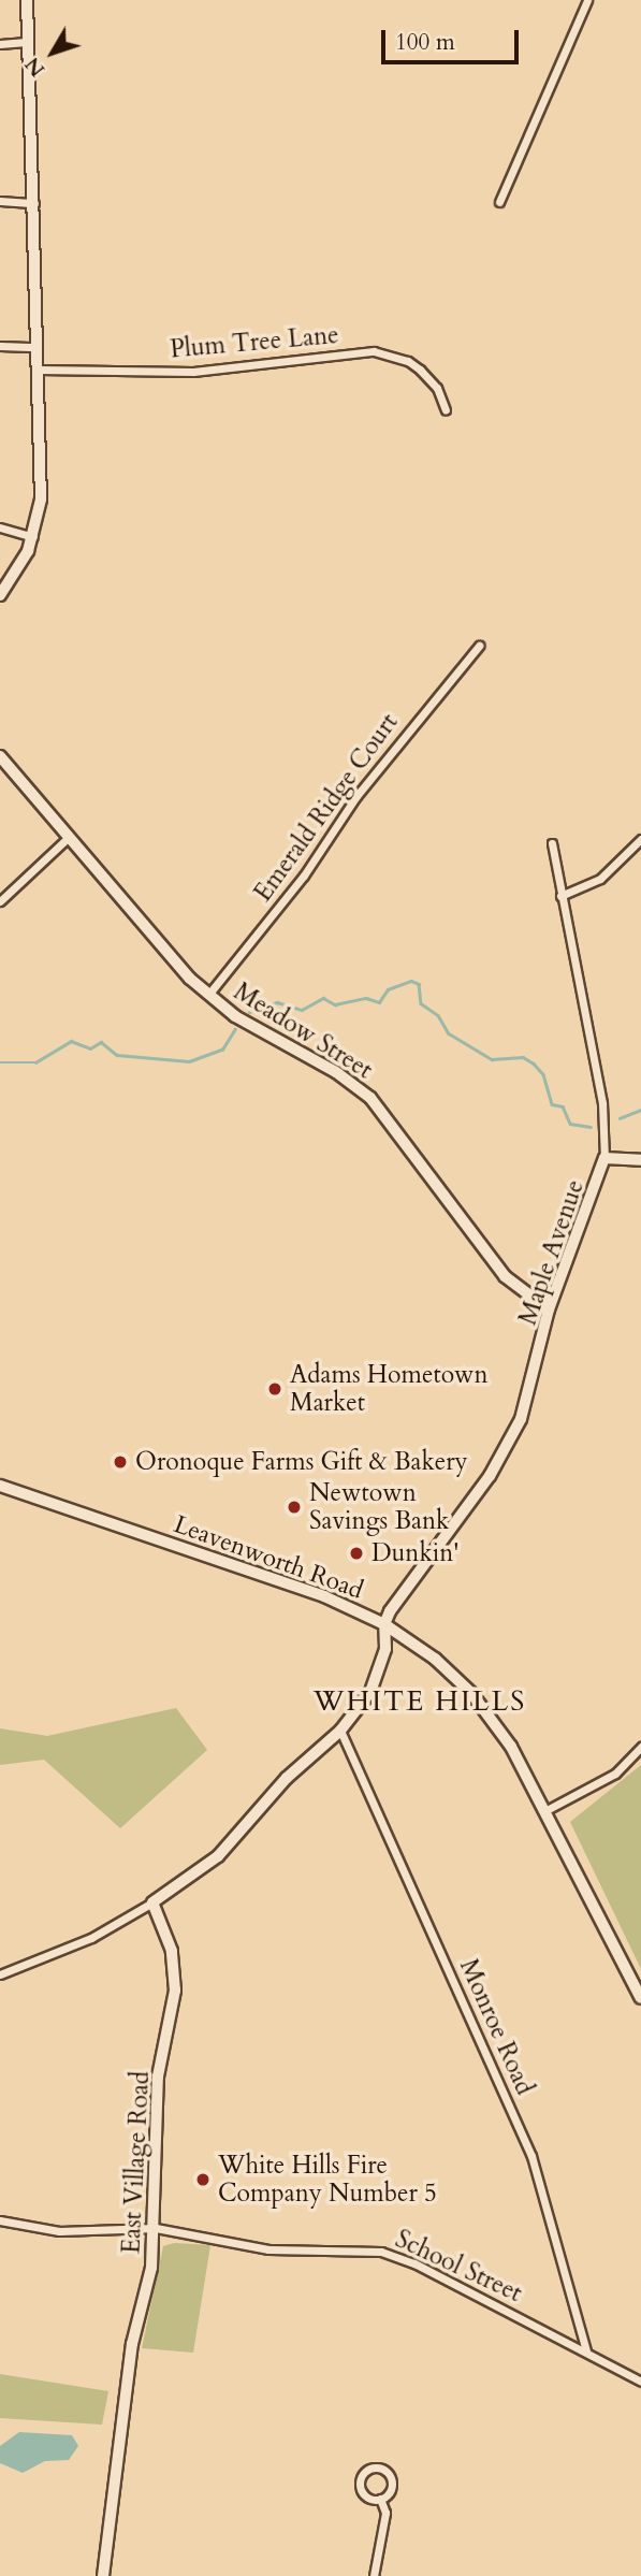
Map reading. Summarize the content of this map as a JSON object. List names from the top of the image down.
{
  "streets": {
    "street": [
      "Plum Tree Lane",
      "Emerald Ridge Court",
      "Meadow Street",
      "Maple Avenue",
      "Leavenworth Road",
      "Monroe Road",
      "East Village Road",
      "School Street"
    ]
  },
  "crossings": [
    ["Emerald Ridge Court", "Meadow Street"],
    ["Meadow Street", "Maple Avenue"],
    ["Maple Avenue", "Leavenworth Road"],
    ["Monroe Road", "School Street"],
    ["East Village Road", "School Street"]
  ],
  "districts": ["WHITE HILLS"],
  "places": [
    "Adams Hometown Market",
    "Oronoque Farms Gift & Bakery",
    "Newtown Savings Bank",
    "Dunkin'",
    "White Hills Fire Company Number 5"
  ],
  "scale_bar": "100 m",
  "north": "bottom left"
}
